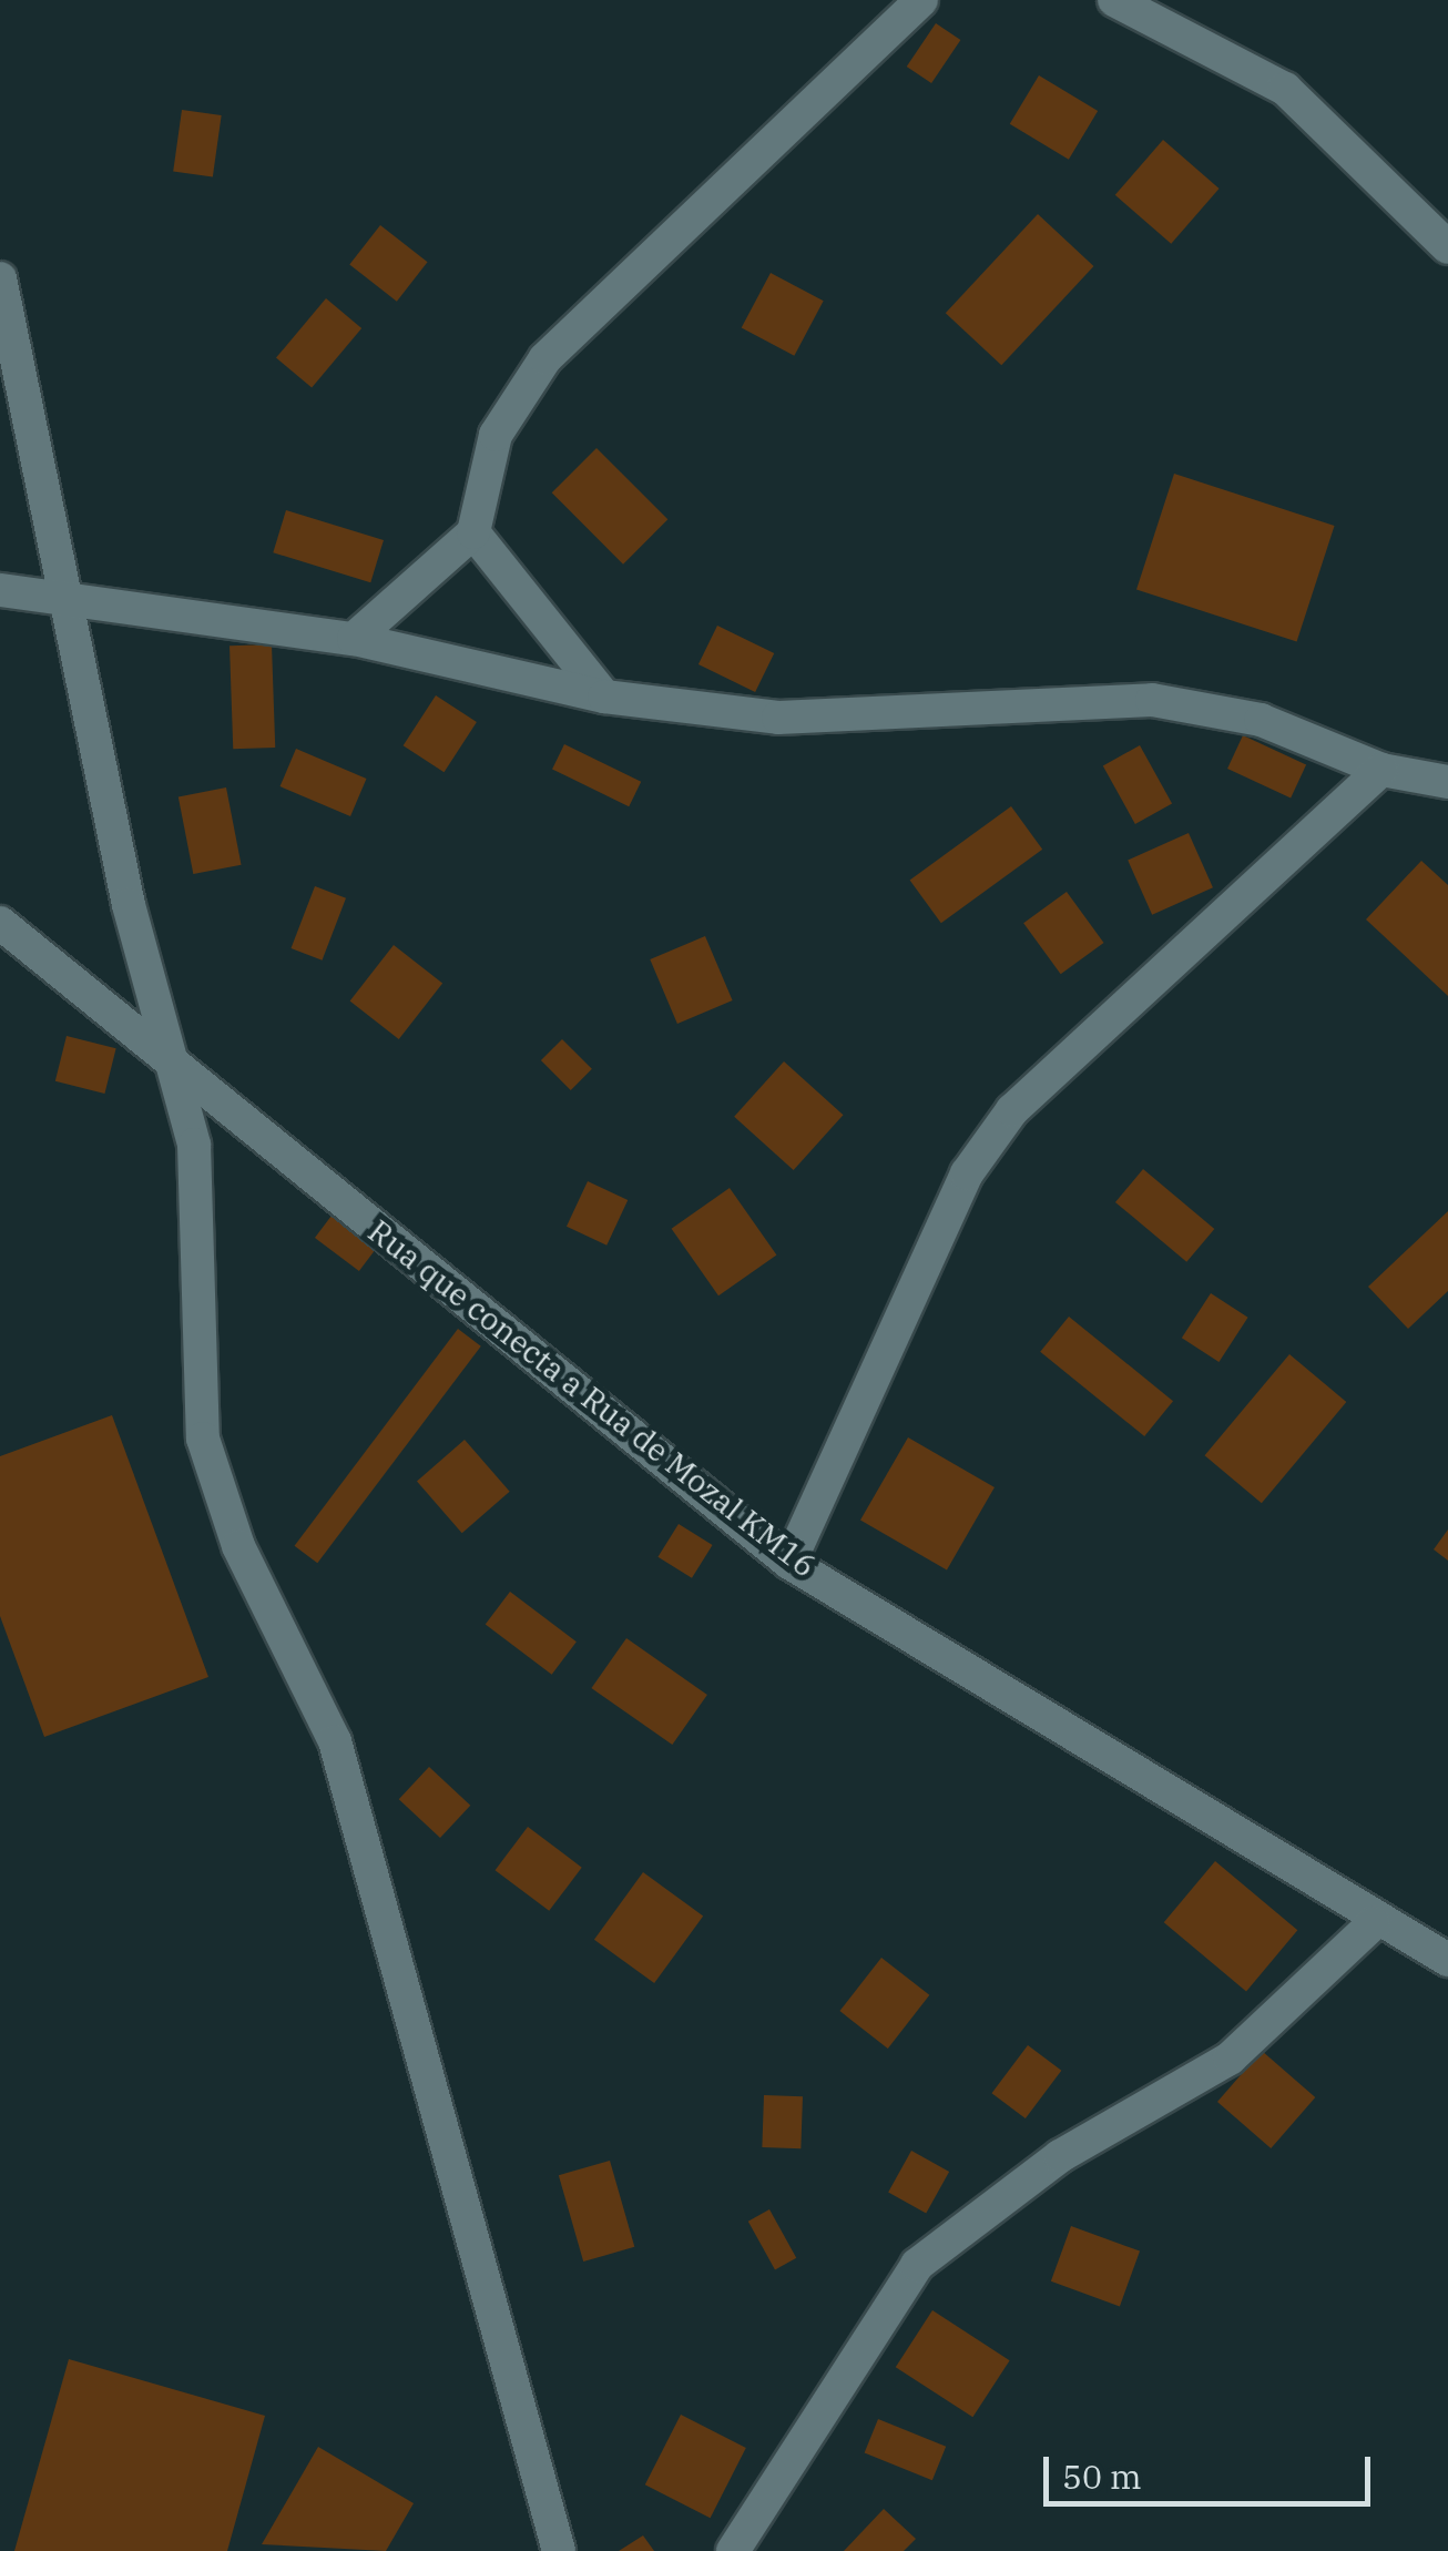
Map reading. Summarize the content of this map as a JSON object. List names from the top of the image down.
{
  "streets": {
    "street": ["Rua que conecta a Rua de Mozal KM16"]
  },
  "scale_bar": "50 m"
}
